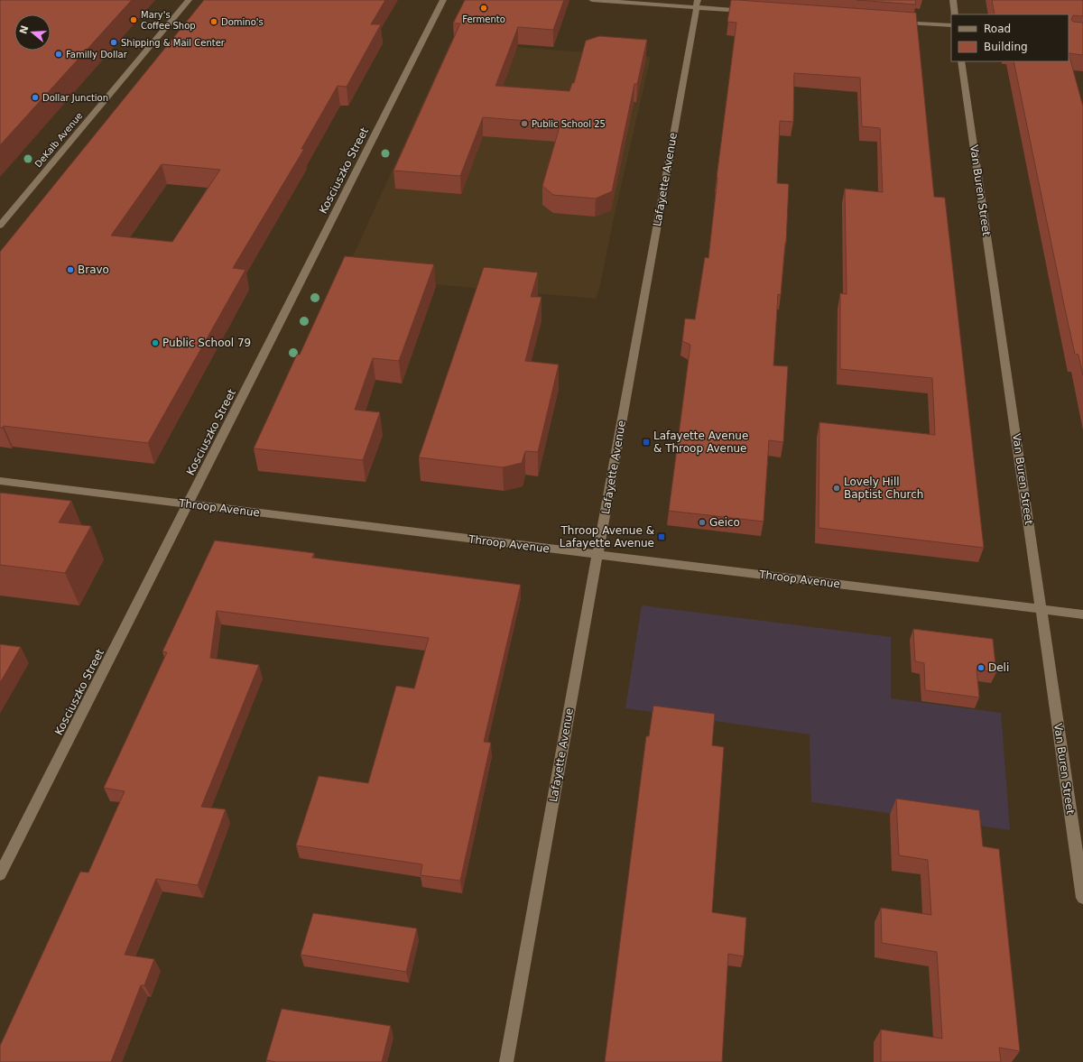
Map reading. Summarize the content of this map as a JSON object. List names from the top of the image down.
{
  "streets": {
    "street": [
      "DeKalb Avenue",
      "Kosciuszko Street",
      "Lafayette Avenue",
      "Van Buren Street",
      "Throop Avenue"
    ]
  },
  "crossings": [
    ["Kosciuszko Street", "Throop Avenue"],
    ["Lafayette Avenue", "Throop Avenue"],
    ["Van Buren Street", "Throop Avenue"]
  ],
  "places": {
    "other": [
      "Fermento",
      "Mary's Coffee Shop",
      "Domino's",
      "Shipping & Mail Center",
      "Familly Dollar",
      "Dollar Junction",
      "Public School 25",
      "Bravo",
      "Public School 79",
      "Lovely Hill Baptist Church",
      "Geico",
      "Deli"
    ],
    "transit": ["Lafayette Avenue & Throop Avenue", "Throop Avenue & Lafayette Avenue"]
  },
  "legend": ["Road", "Building"],
  "north": "left"
}
